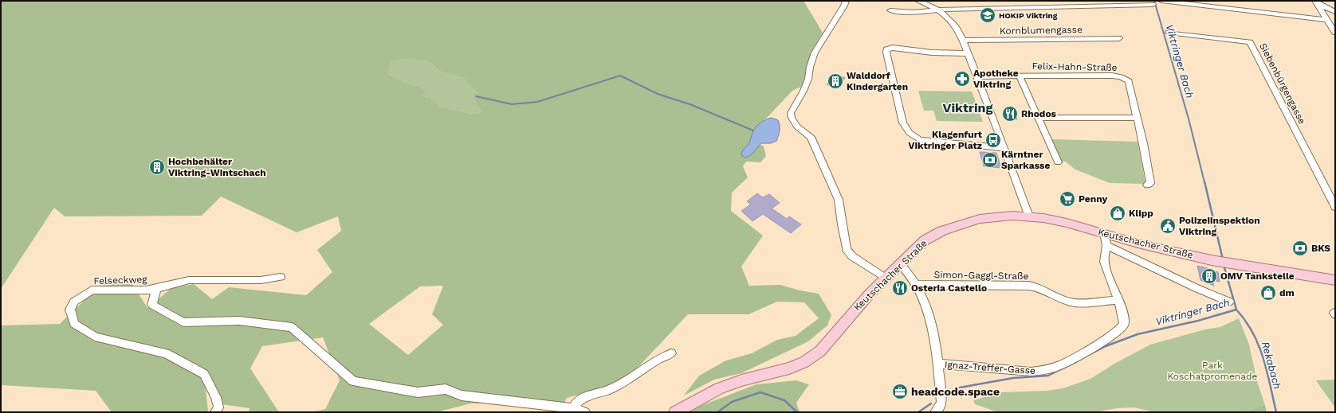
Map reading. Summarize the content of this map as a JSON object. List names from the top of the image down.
{
  "streets": {
    "main road": ["Keutschacher Straße"],
    "street": [
      "Kornblumengasse",
      "Felix-Hahn-Straße",
      "Siebenbürgengasse",
      "Simon-Gaggl-Straße",
      "Felseckweg",
      "Ignaz-Treffer-Gasse"
    ]
  },
  "crossings": [
    ["Keutschacher Straße", "Ignaz-Treffer-Gasse"],
    ["Simon-Gaggl-Straße", "Ignaz-Treffer-Gasse"]
  ],
  "districts": ["Viktring"],
  "water": ["Viktringer Bach", "Rekabach"],
  "parks": ["Park Koschatpromenade"],
  "places": {
    "school or university": ["HOKIP Viktring"],
    "pharmacy": ["Apotheke Viktring"],
    "building": ["Walddorf Kindergarten", "Hochbehälter Viktring-Wintschach", "OMV Tankstelle"],
    "restaurant": ["Rhodos", "Osteria Castello"],
    "bus stop": ["Klagenfurt Viktringer Platz"],
    "bank": ["Kärntner Sparkasse", "BKS"],
    "supermarket": ["Penny"],
    "shop": ["Klipp", "dm"],
    "public building": ["Polizeiinspektion Viktring"],
    "office": ["headcode.space"]
  }
}
